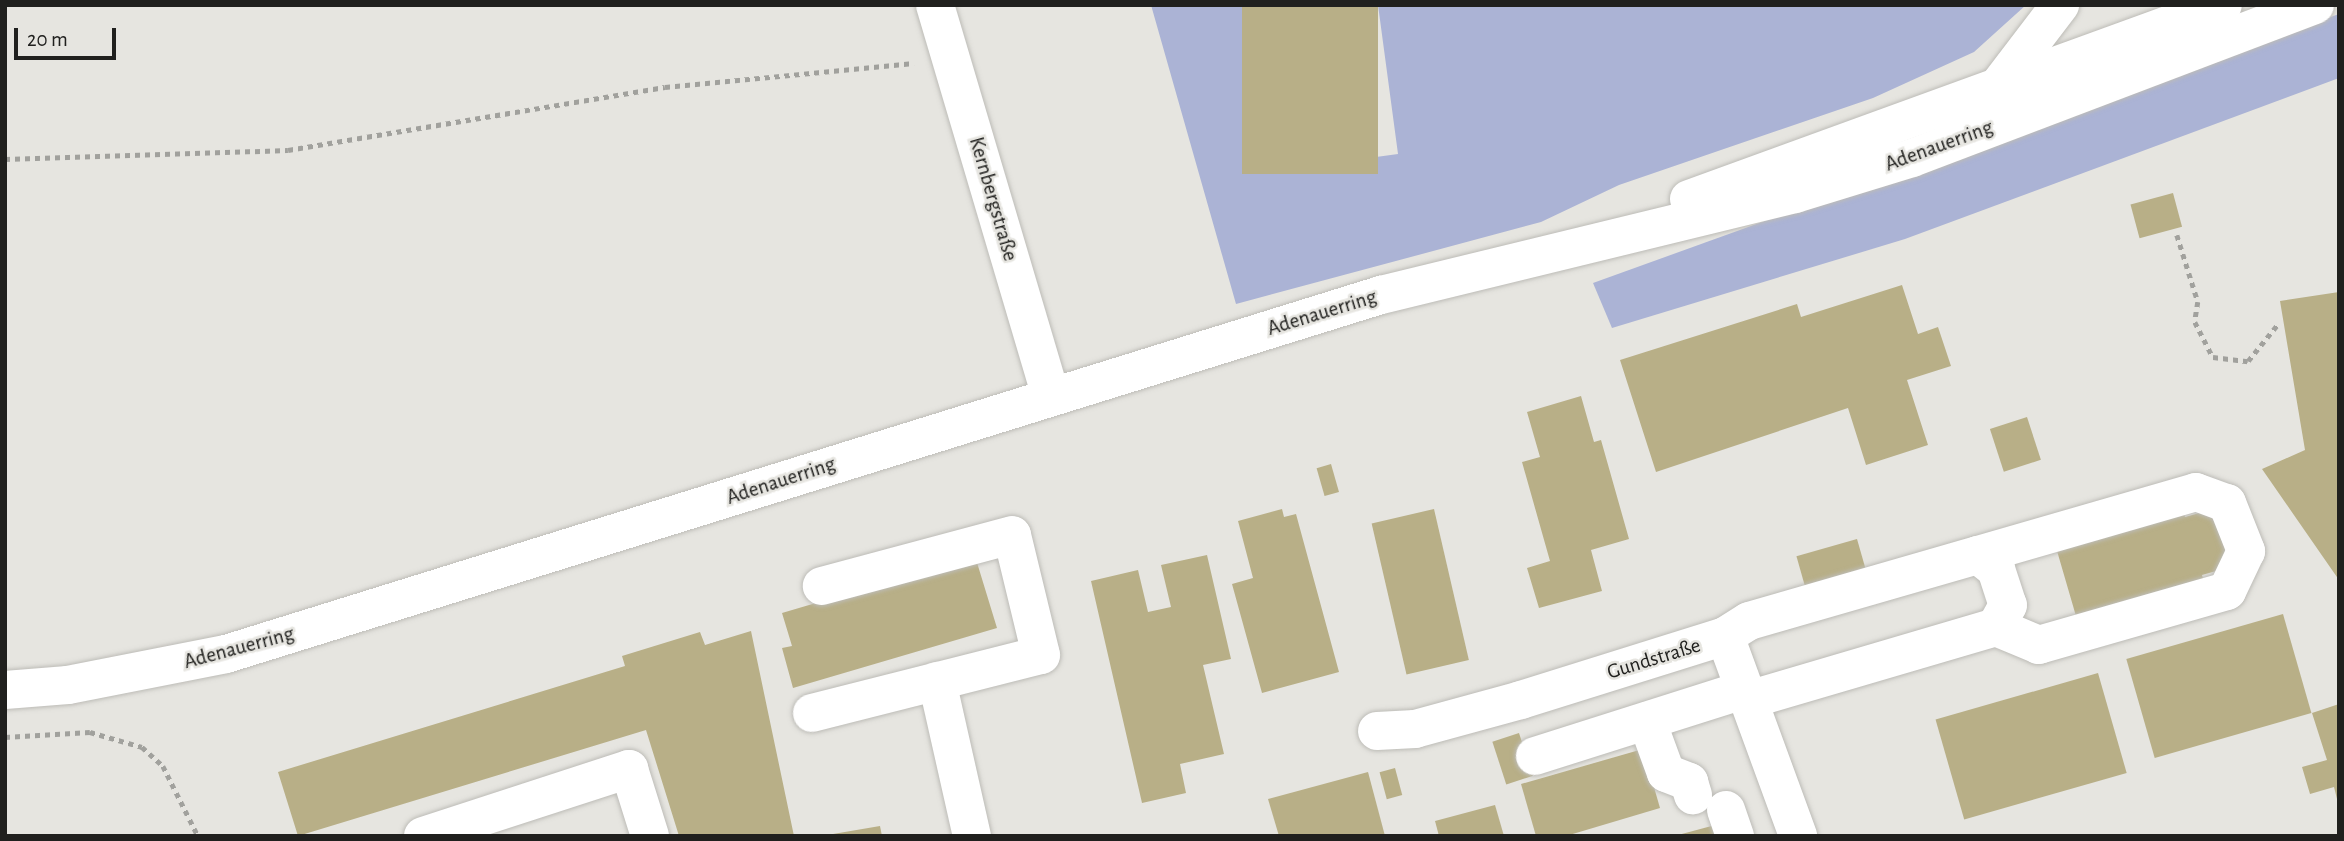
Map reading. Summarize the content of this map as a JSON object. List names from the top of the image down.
{
  "streets": {
    "main road": ["Adenauerring", "Kernbergstraße", "Gundstraße"]
  },
  "crossings": [
    ["Adenauerring", "Kernbergstraße"]
  ],
  "scale_bar": "20 m"
}
